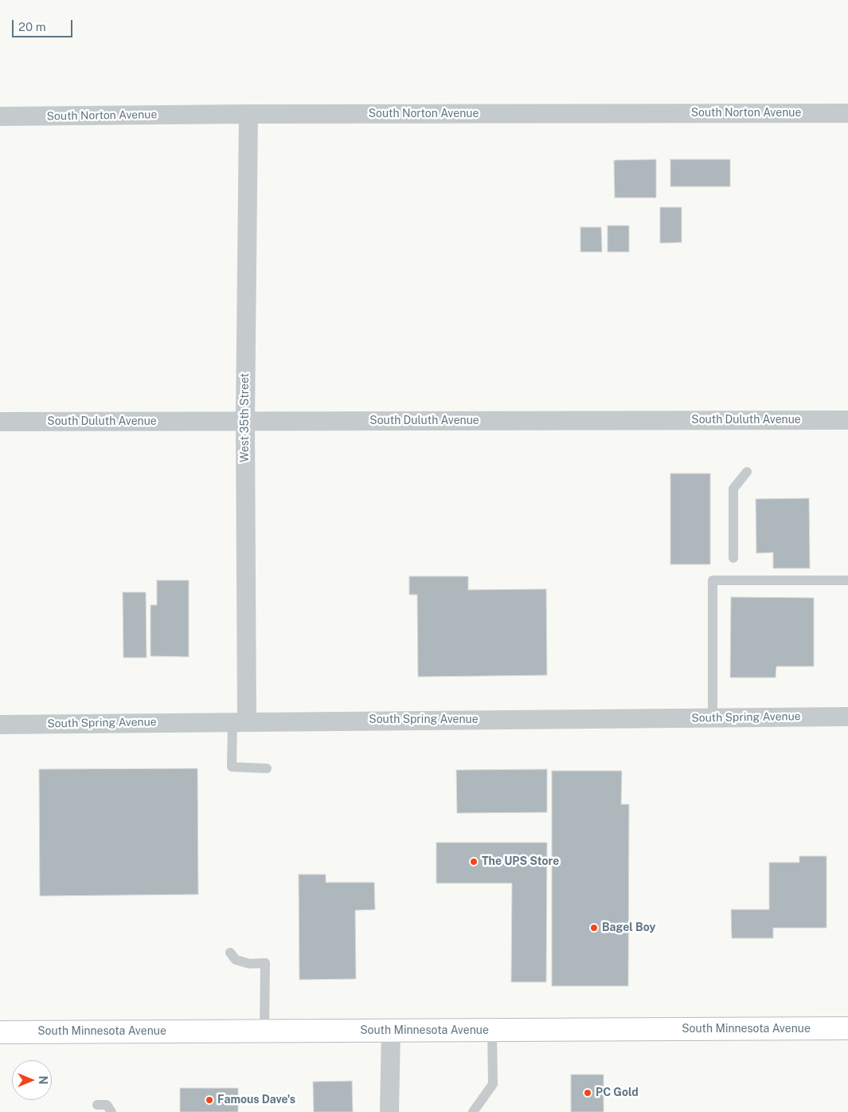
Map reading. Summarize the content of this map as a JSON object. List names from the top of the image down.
{
  "streets": {
    "main road": ["South Minnesota Avenue"],
    "street": [
      "South Norton Avenue",
      "West 35th Street",
      "South Duluth Avenue",
      "South Spring Avenue"
    ]
  },
  "crossings": [
    ["South Norton Avenue", "West 35th Street"],
    ["West 35th Street", "South Duluth Avenue"],
    ["West 35th Street", "South Spring Avenue"]
  ],
  "places": [
    "The UPS Store",
    "Bagel Boy",
    "PC Gold",
    "Famous Dave's"
  ],
  "scale_bar": "20 m",
  "north": "right"
}
